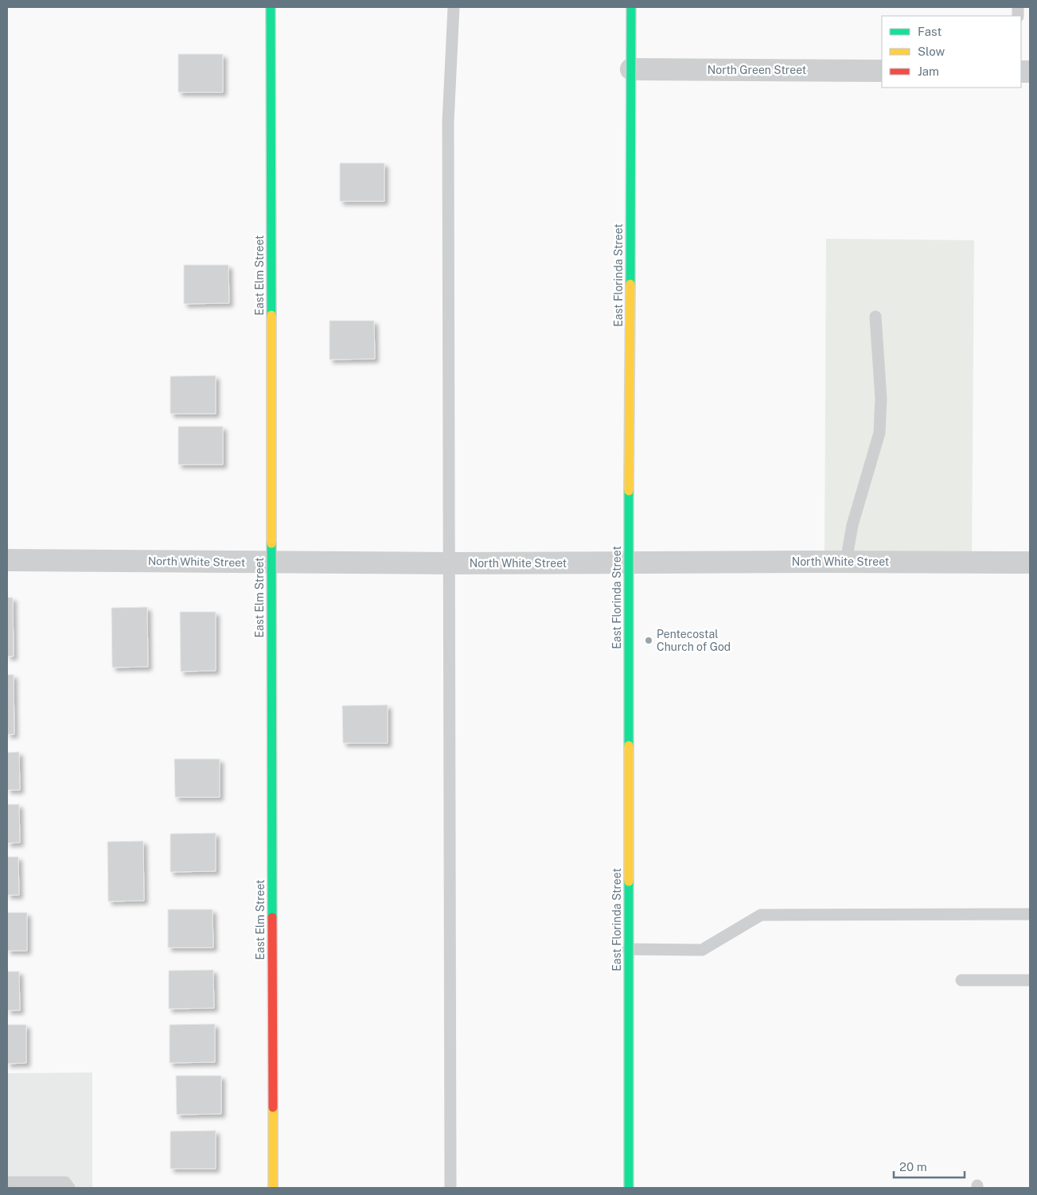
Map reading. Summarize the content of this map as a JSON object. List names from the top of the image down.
{
  "streets": {
    "street": [
      "North Green Street",
      "East Elm Street",
      "East Florinda Street",
      "North White Street"
    ]
  },
  "crossings": [
    ["North Green Street", "East Florinda Street"],
    ["East Elm Street", "North White Street"],
    ["East Florinda Street", "North White Street"]
  ],
  "places": ["Pentecostal Church of God"],
  "legend": ["Fast", "Slow", "Jam"],
  "scale_bar": "20 m"
}
